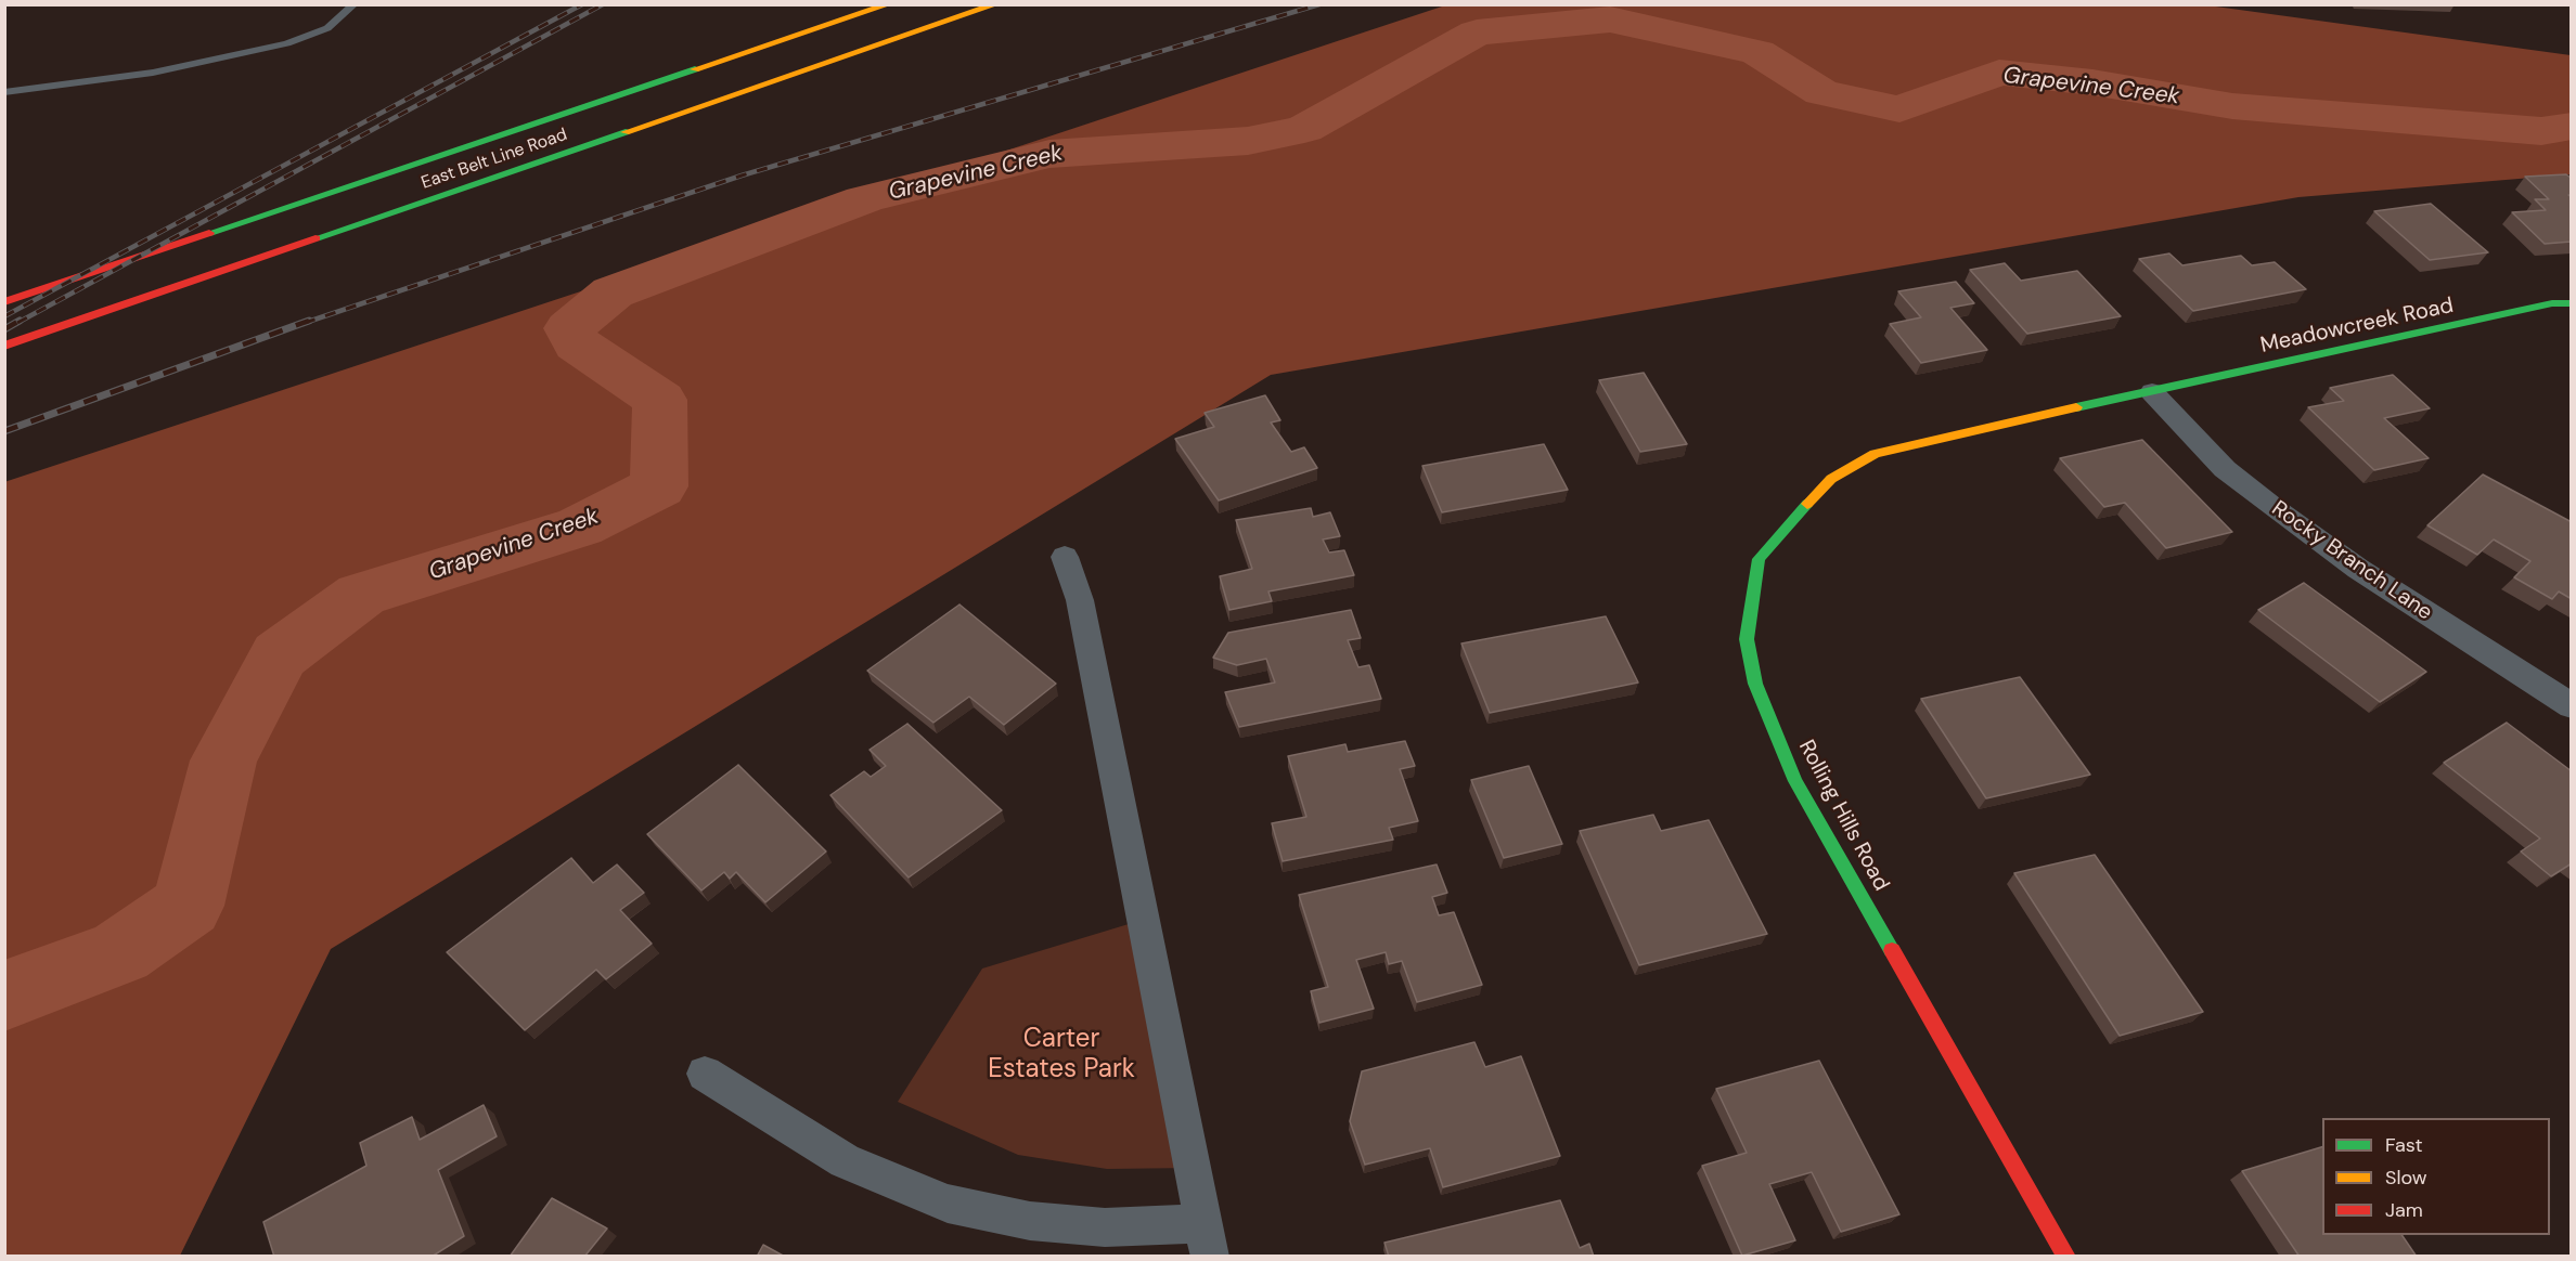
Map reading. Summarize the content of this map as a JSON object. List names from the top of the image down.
{
  "streets": {
    "main road": ["East Belt Line Road", "Meadowcreek Road", "Rolling Hills Road"],
    "street": ["Rocky Branch Lane"]
  },
  "crossings": [
    ["Meadowcreek Road", "Rocky Branch Lane"],
    ["Meadowcreek Road", "Rolling Hills Road"],
    ["Rocky Branch Lane", "Rolling Hills Road"]
  ],
  "water": ["Grapevine Creek"],
  "parks": ["Carter Estates Park"],
  "legend": ["Fast", "Slow", "Jam"]
}
